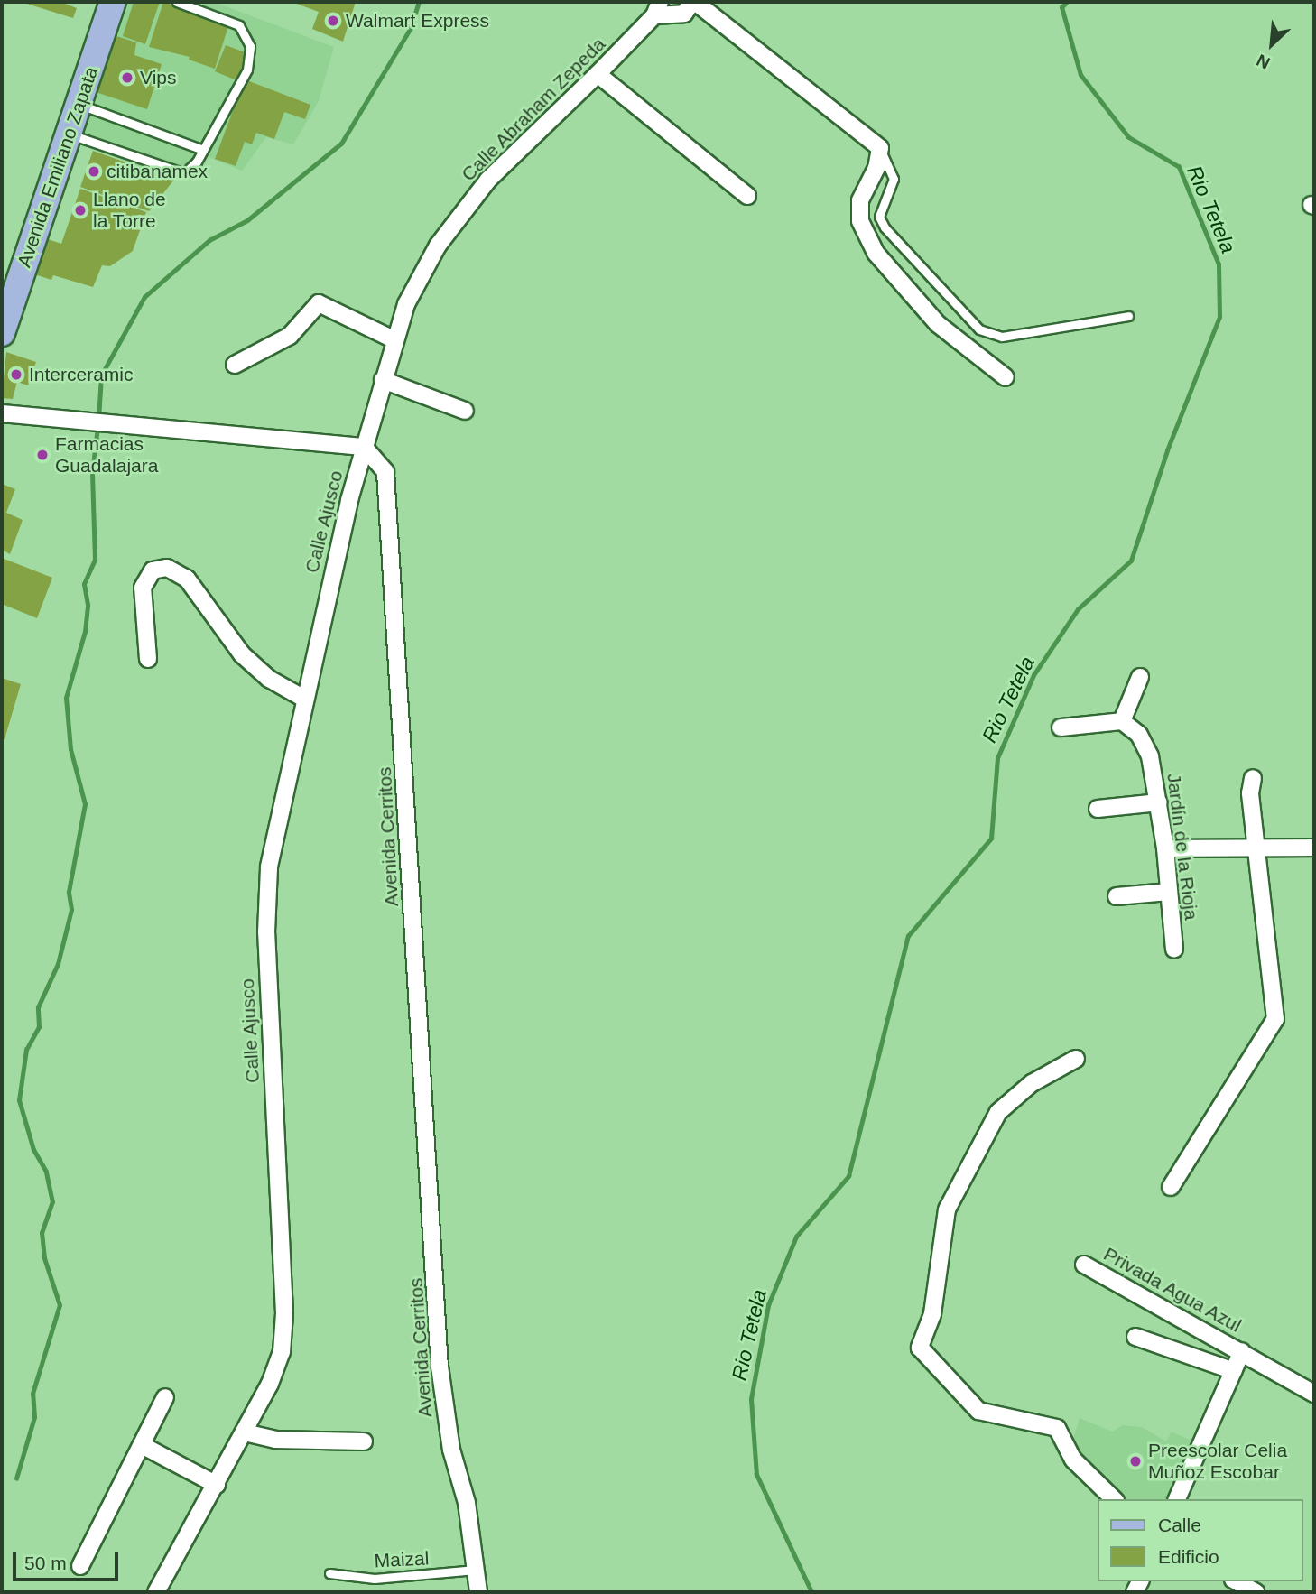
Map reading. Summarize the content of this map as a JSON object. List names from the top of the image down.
{
  "streets": {
    "main road": ["Avenida Emiliano Zapata"],
    "street": [
      "Calle Abraham Zepeda",
      "Calle Ajusco",
      "Avenida Cerritos",
      "Jardín de la Rioja",
      "Privada Agua Azul"
    ],
    "lane": ["Maizal"]
  },
  "crossings": [
    ["Calle Abraham Zepeda", "Calle Ajusco"],
    ["Calle Abraham Zepeda", "Avenida Cerritos"],
    ["Calle Ajusco", "Avenida Cerritos"],
    ["Avenida Cerritos", "Maizal"]
  ],
  "water": ["Rio Tetela"],
  "places": [
    "Walmart Express",
    "Vips",
    "citibanamex",
    "Llano de la Torre",
    "Interceramic",
    "Farmacias Guadalajara",
    "Preescolar Celia Muñoz Escobar"
  ],
  "legend": ["Calle", "Edificio"],
  "scale_bar": "50 m",
  "north": "bottom left"
}
